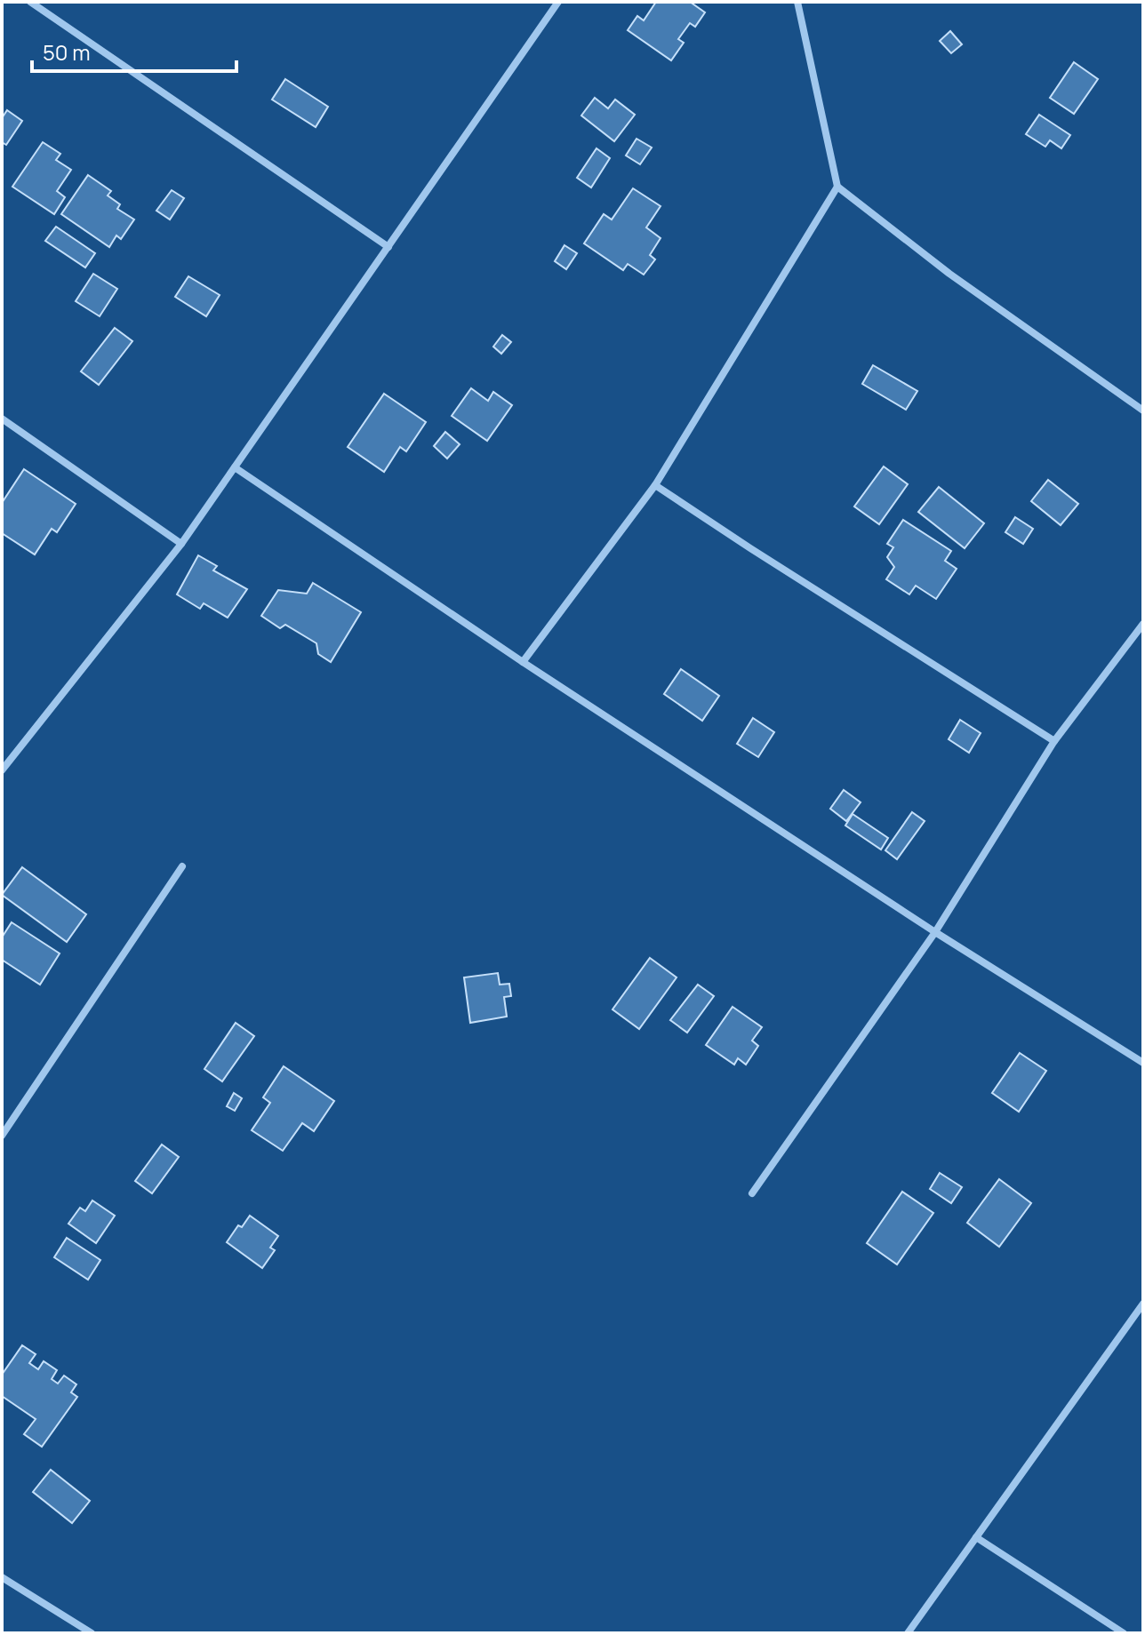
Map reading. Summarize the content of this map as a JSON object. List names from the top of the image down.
{
  "scale_bar": "50 m"
}
